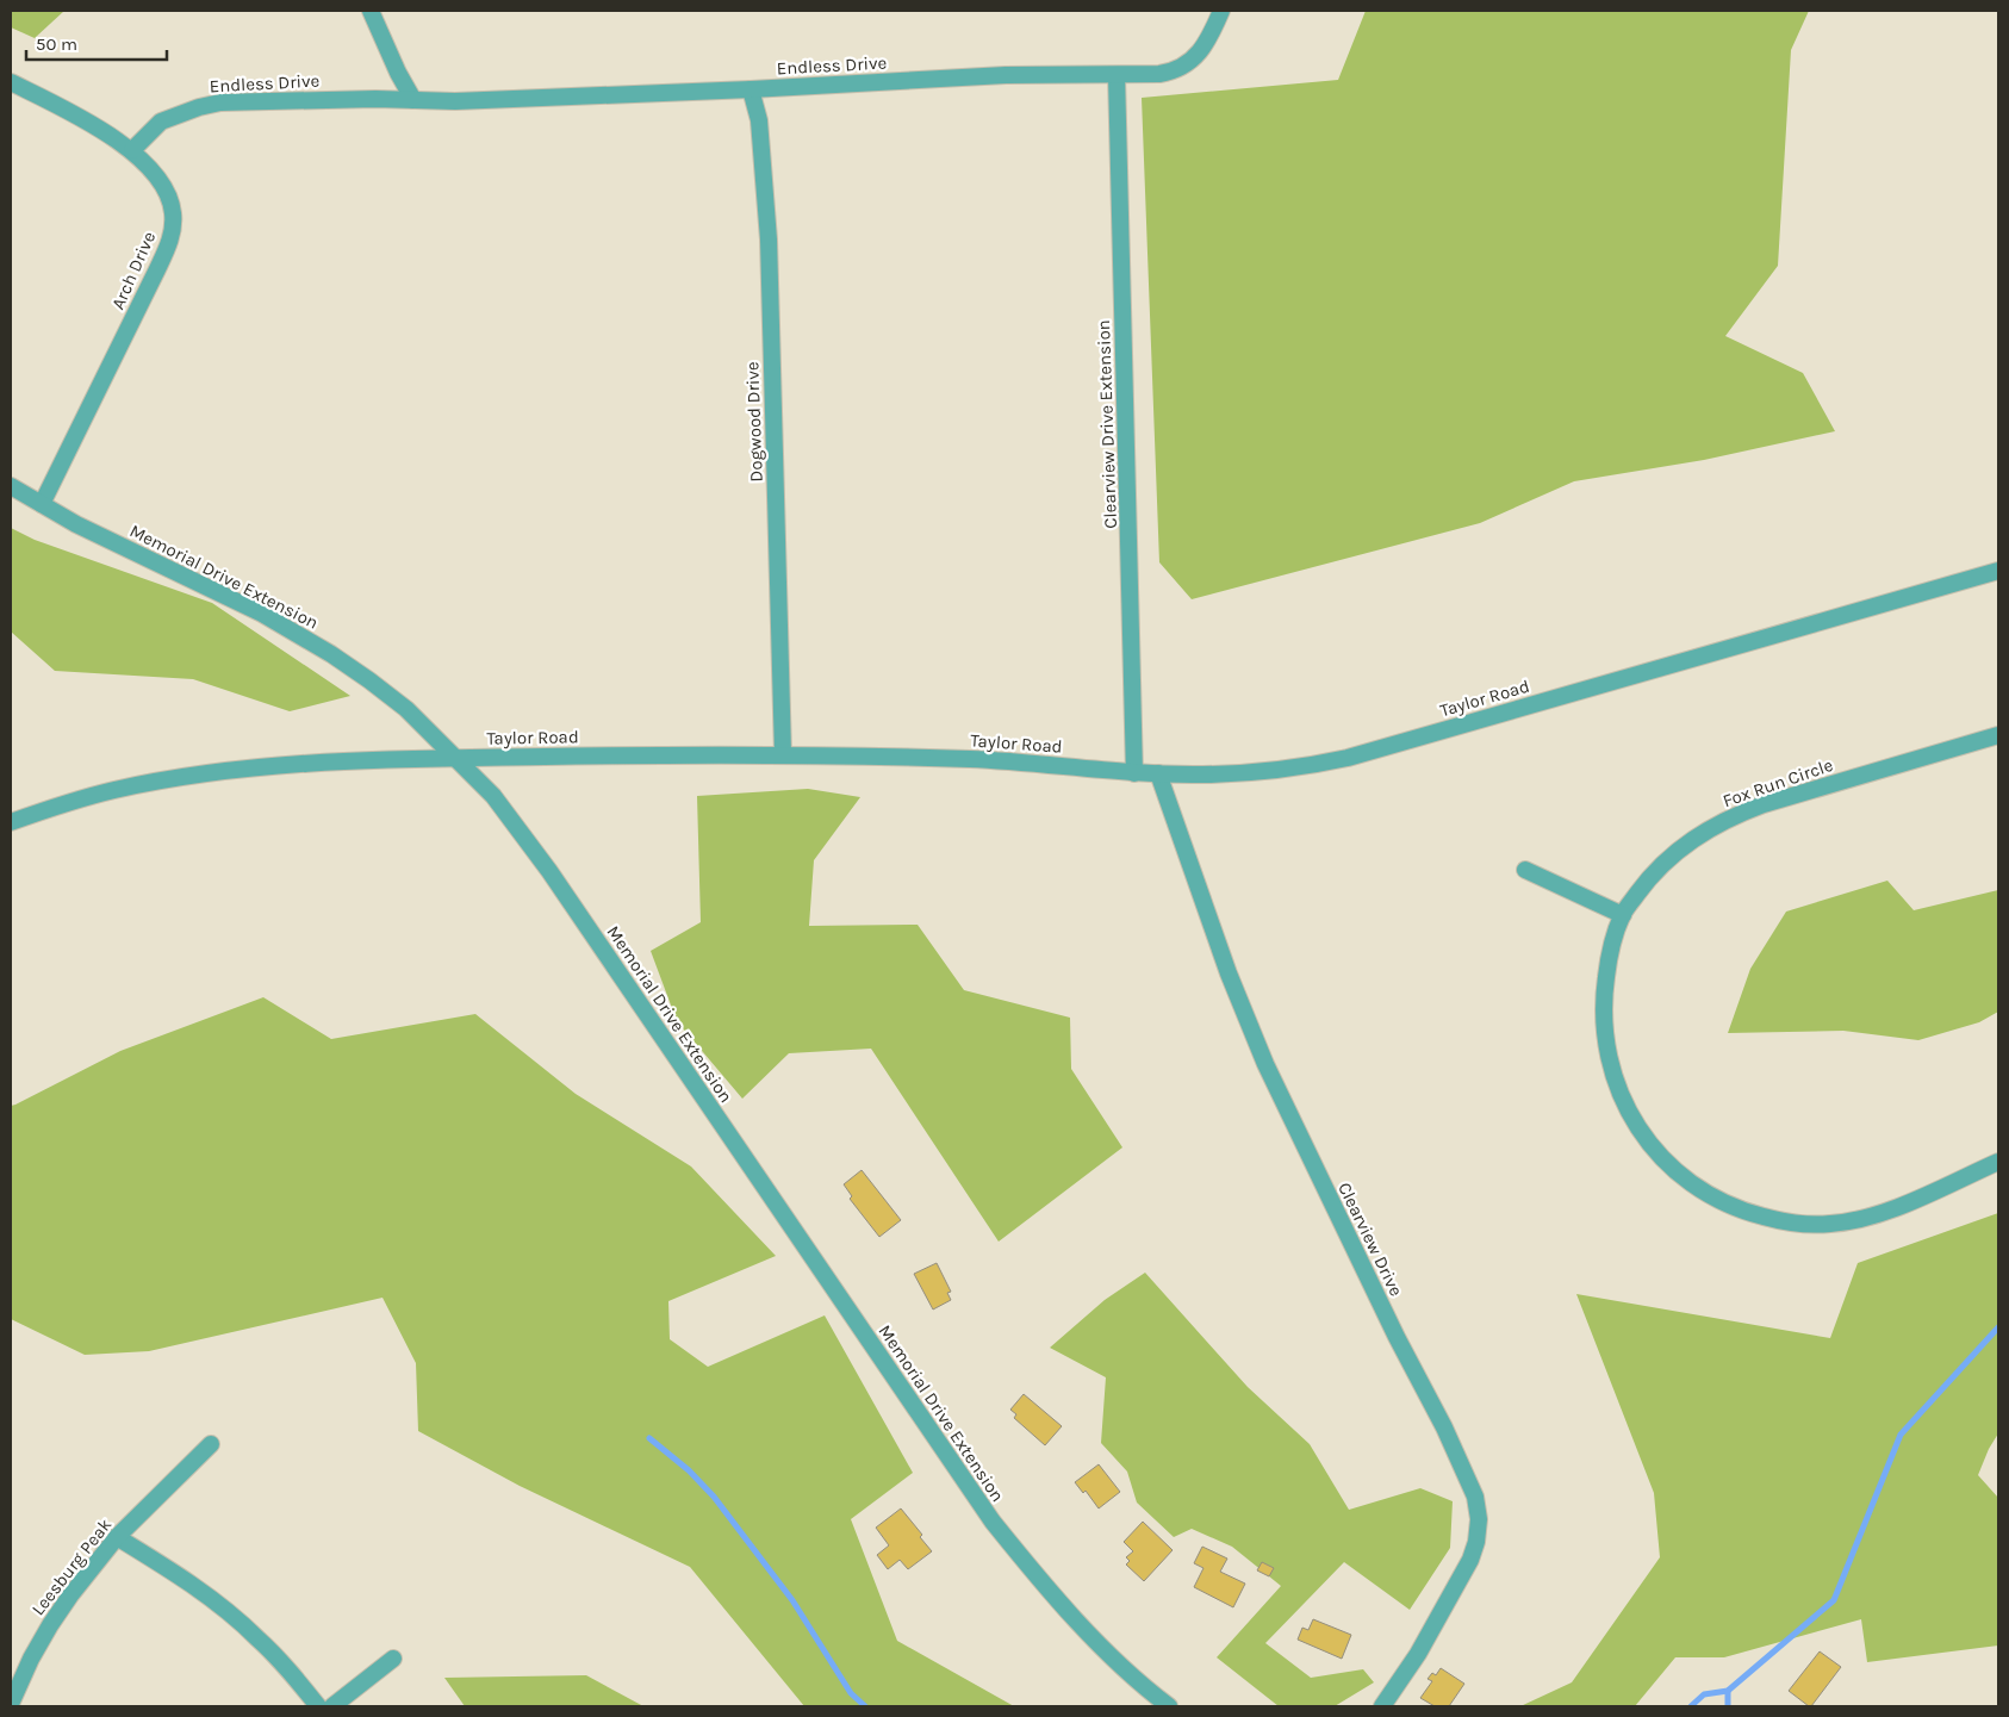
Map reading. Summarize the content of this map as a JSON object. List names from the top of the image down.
{
  "streets": {
    "street": [
      "Endless Drive",
      "Arch Drive",
      "Dogwood Drive",
      "Clearview Drive Extension",
      "Memorial Drive Extension",
      "Taylor Road",
      "Fox Run Circle",
      "Clearview Drive",
      "Leesburg Peak"
    ]
  },
  "crossings": [
    ["Endless Drive", "Arch Drive"],
    ["Endless Drive", "Dogwood Drive"],
    ["Endless Drive", "Clearview Drive Extension"],
    ["Arch Drive", "Memorial Drive Extension"],
    ["Dogwood Drive", "Taylor Road"],
    ["Clearview Drive Extension", "Taylor Road"],
    ["Memorial Drive Extension", "Taylor Road"],
    ["Taylor Road", "Clearview Drive"]
  ],
  "scale_bar": "50 m"
}
